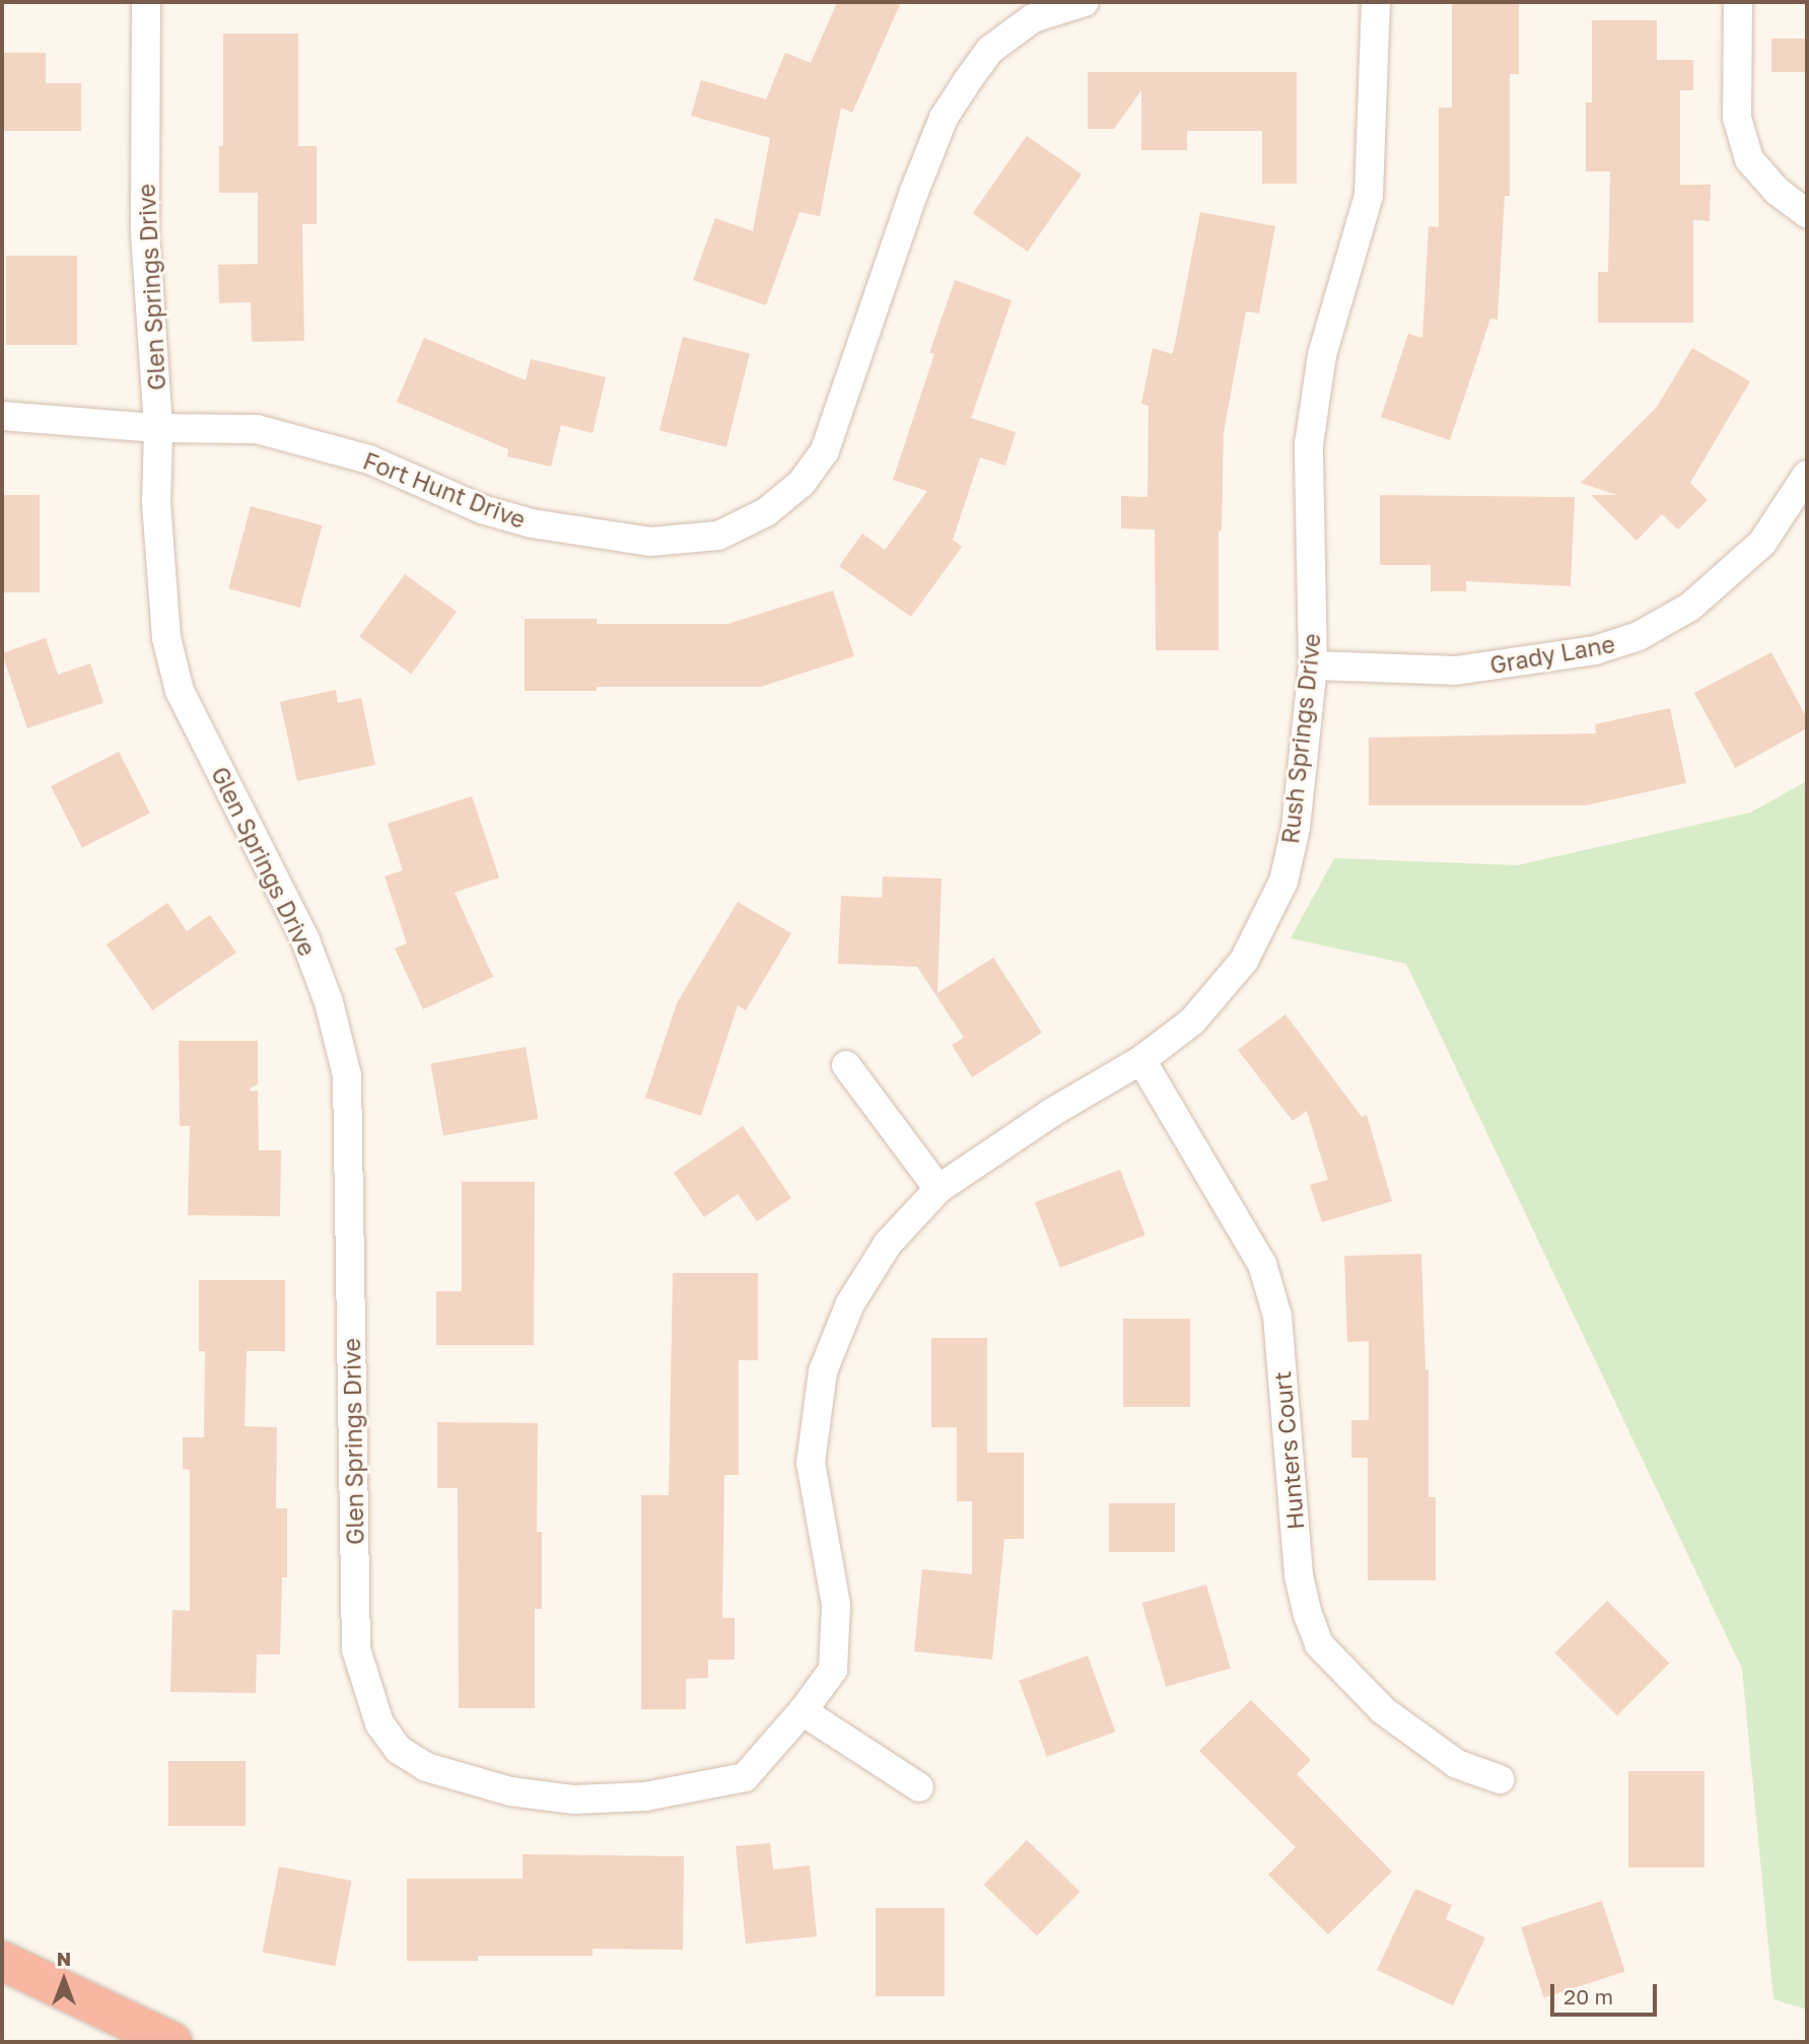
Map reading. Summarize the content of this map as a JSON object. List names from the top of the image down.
{
  "streets": {
    "street": [
      "Glen Springs Drive",
      "Fort Hunt Drive",
      "Grady Lane",
      "Rush Springs Drive",
      "Hunters Court"
    ]
  },
  "crossings": [
    ["Glen Springs Drive", "Fort Hunt Drive"],
    ["Glen Springs Drive", "Rush Springs Drive"],
    ["Grady Lane", "Rush Springs Drive"],
    ["Rush Springs Drive", "Hunters Court"]
  ],
  "scale_bar": "20 m",
  "north": "top"
}
